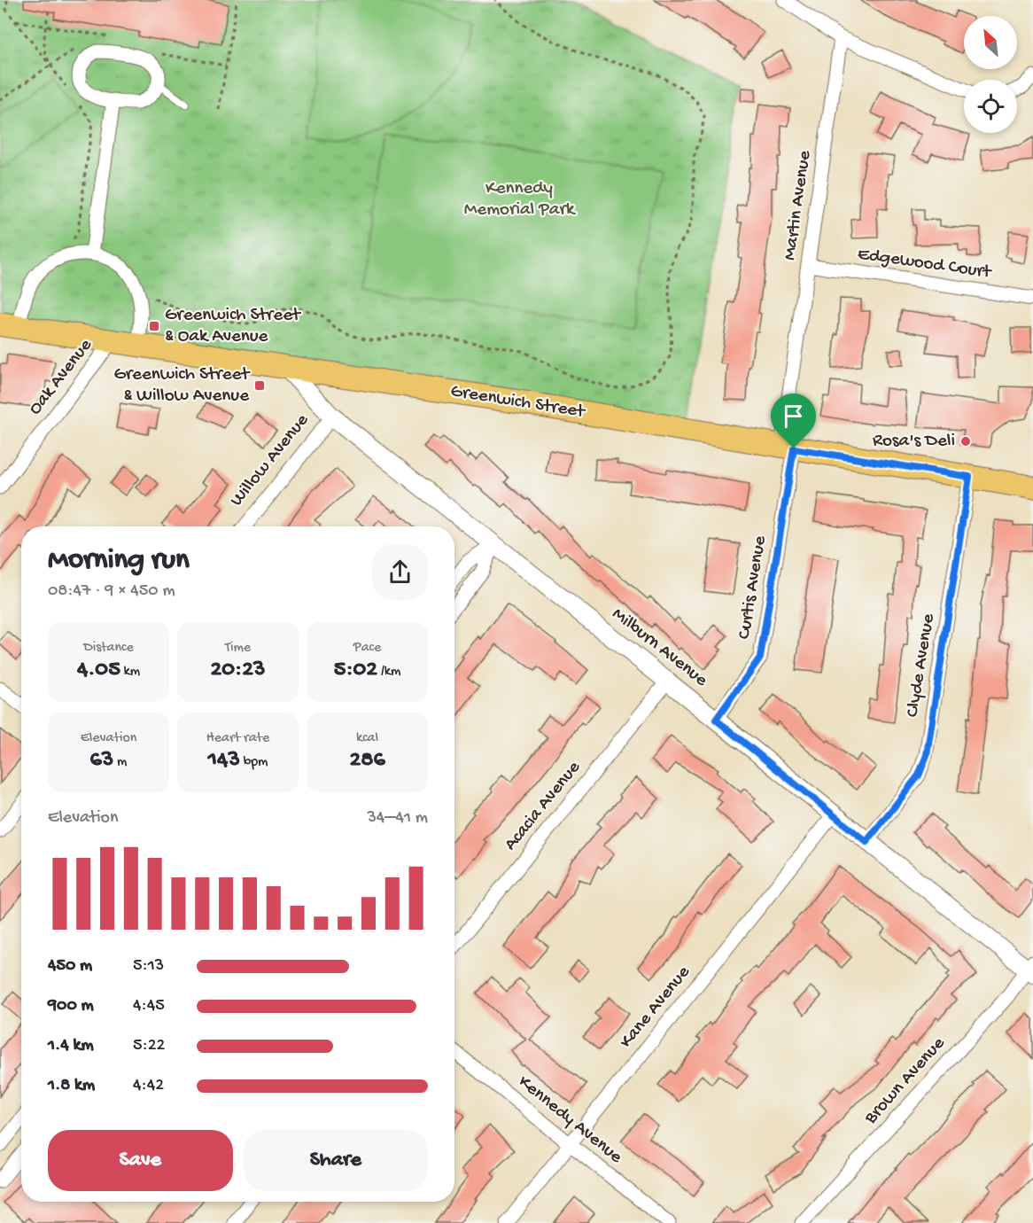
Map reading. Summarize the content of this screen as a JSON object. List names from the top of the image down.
{
  "streets": {
    "main road": ["Greenwich Street"],
    "street": [
      "Martin Avenue",
      "Edgewood Court",
      "Oak Avenue",
      "Willow Avenue",
      "Curtis Avenue",
      "Milburn Avenue",
      "Clyde Avenue",
      "Acacia Avenue",
      "Kane Avenue",
      "Brown Avenue",
      "Kennedy Avenue"
    ]
  },
  "crossings": [
    ["Martin Avenue", "Edgewood Court"],
    ["Martin Avenue", "Greenwich Street"],
    ["Martin Avenue", "Curtis Avenue"],
    ["Oak Avenue", "Greenwich Street"],
    ["Greenwich Street", "Willow Avenue"],
    ["Greenwich Street", "Curtis Avenue"],
    ["Greenwich Street", "Clyde Avenue"],
    ["Willow Avenue", "Milburn Avenue"],
    ["Curtis Avenue", "Milburn Avenue"],
    ["Milburn Avenue", "Clyde Avenue"],
    ["Milburn Avenue", "Acacia Avenue"],
    ["Milburn Avenue", "Kane Avenue"],
    ["Milburn Avenue", "Brown Avenue"],
    ["Kane Avenue", "Kennedy Avenue"]
  ],
  "parks": ["Kennedy Memorial Park"],
  "places": {
    "transit": ["Greenwich Street & Oak Avenue", "Greenwich Street & Willow Avenue"],
    "other": ["Rosa's Deli"]
  },
  "north": "top left",
  "page": {
    "heading": ["Morning run", "08:47 · 9 × 450 m"],
    "stats": [
      ["Distance", "4.05 km"],
      ["Time", "20:23"],
      ["Pace", "5:02 /km"],
      ["Elevation", "63 m"],
      ["Heart rate", "143 bpm"],
      ["kcal", "286"]
    ],
    "chart": ["Elevation", "34–41 m"],
    "list": [
      {
        "name": "450 m",
        "note": "5:13"
      },
      {
        "name": "900 m",
        "note": "4:45"
      },
      {
        "name": "1.4 km",
        "note": "5:22"
      },
      {
        "name": "1.8 km",
        "note": "4:42"
      }
    ],
    "buttons": ["Save", "Share"]
  }
}
